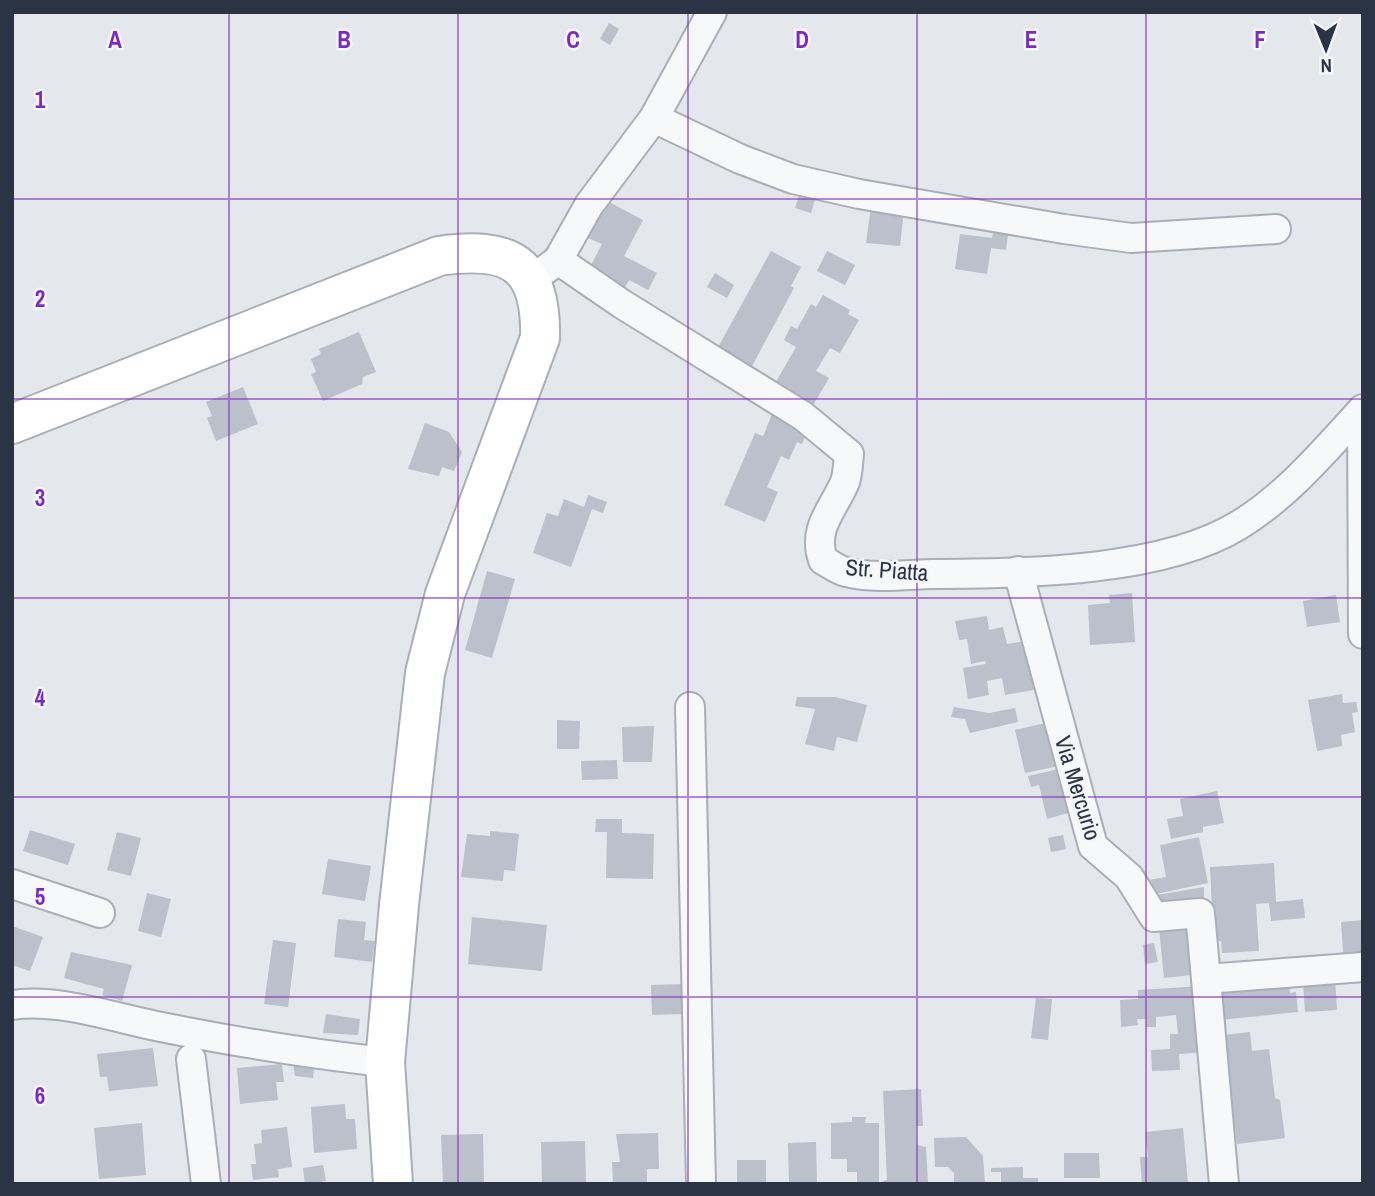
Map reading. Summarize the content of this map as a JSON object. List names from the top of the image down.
{
  "streets": {
    "street": ["Str. Piatta", "Via Mercurio"]
  },
  "crossings": [
    ["Str. Piatta", "Via Mercurio"]
  ],
  "north": "bottom",
  "grid": {
    "columns": [
      "A",
      "B",
      "C",
      "D",
      "E",
      "F"
    ],
    "rows": [
      "1",
      "2",
      "3",
      "4",
      "5",
      "6"
    ]
  }
}
